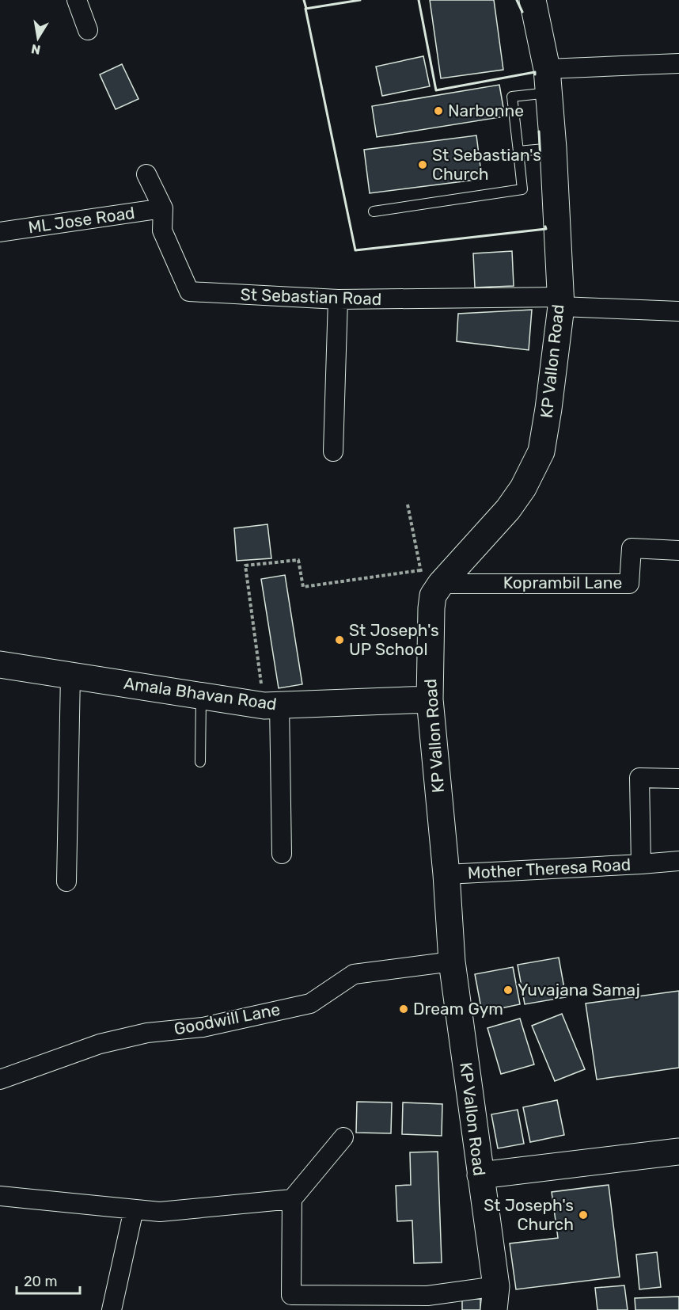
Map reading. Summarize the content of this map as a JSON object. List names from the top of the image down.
{
  "streets": {
    "street": [
      "ML Jose Road",
      "St Sebastian Road",
      "KP Vallon Road",
      "Koprambil Lane",
      "Amala Bhavan Road",
      "Mother Theresa Road",
      "Goodwill Lane"
    ]
  },
  "crossings": [
    ["ML Jose Road", "St Sebastian Road"],
    ["St Sebastian Road", "KP Vallon Road"],
    ["KP Vallon Road", "Koprambil Lane"],
    ["KP Vallon Road", "Amala Bhavan Road"],
    ["KP Vallon Road", "Mother Theresa Road"],
    ["KP Vallon Road", "Goodwill Lane"]
  ],
  "places": [
    "Narbonne",
    "St Sebastian's Church",
    "St Joseph's UP School",
    "Yuvajana Samaj",
    "Dream Gym",
    "St Joseph's Church"
  ],
  "scale_bar": "20 m",
  "north": "bottom"
}
